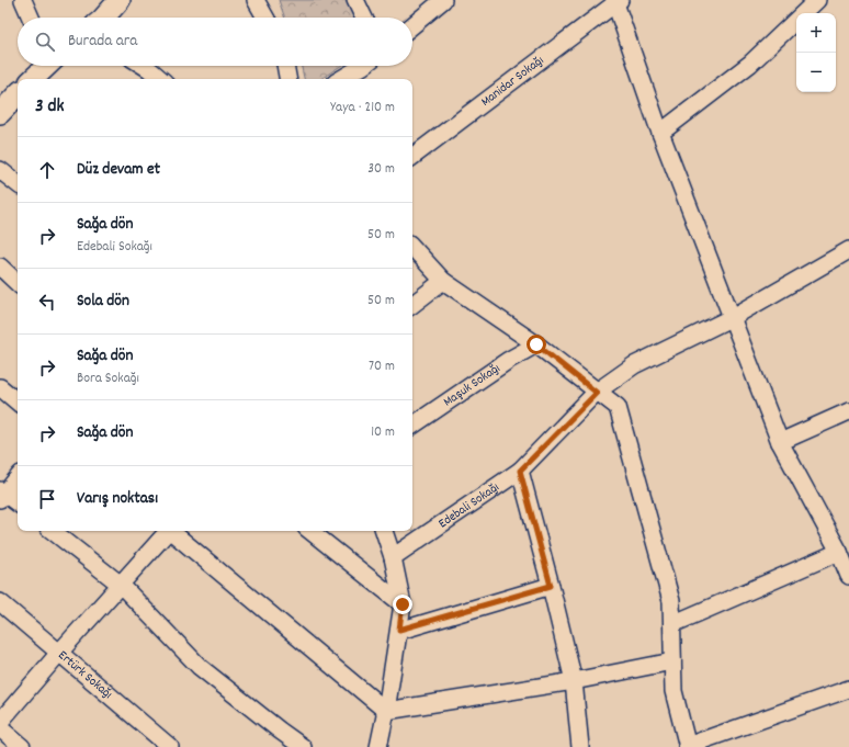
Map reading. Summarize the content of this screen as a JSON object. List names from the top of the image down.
{
  "streets": {
    "street": [
      "Manidar Sokağı",
      "Maşuk Sokağı",
      "Edebali Sokağı",
      "Ertürk Sokağı"
    ]
  },
  "page": {
    "map_buttons": ["+", "−"],
    "search": "Burada ara",
    "heading": ["3 dk", "Yaya · 210 m"],
    "list": [
      ["Düz devam et", "30 m"],
      ["Sağa dön", "Edebali Sokağı", "50 m"],
      ["Sola dön", "50 m"],
      ["Sağa dön", "Bora Sokağı", "70 m"],
      ["Sağa dön", "10 m"],
      "Varış noktası"
    ]
  }
}
